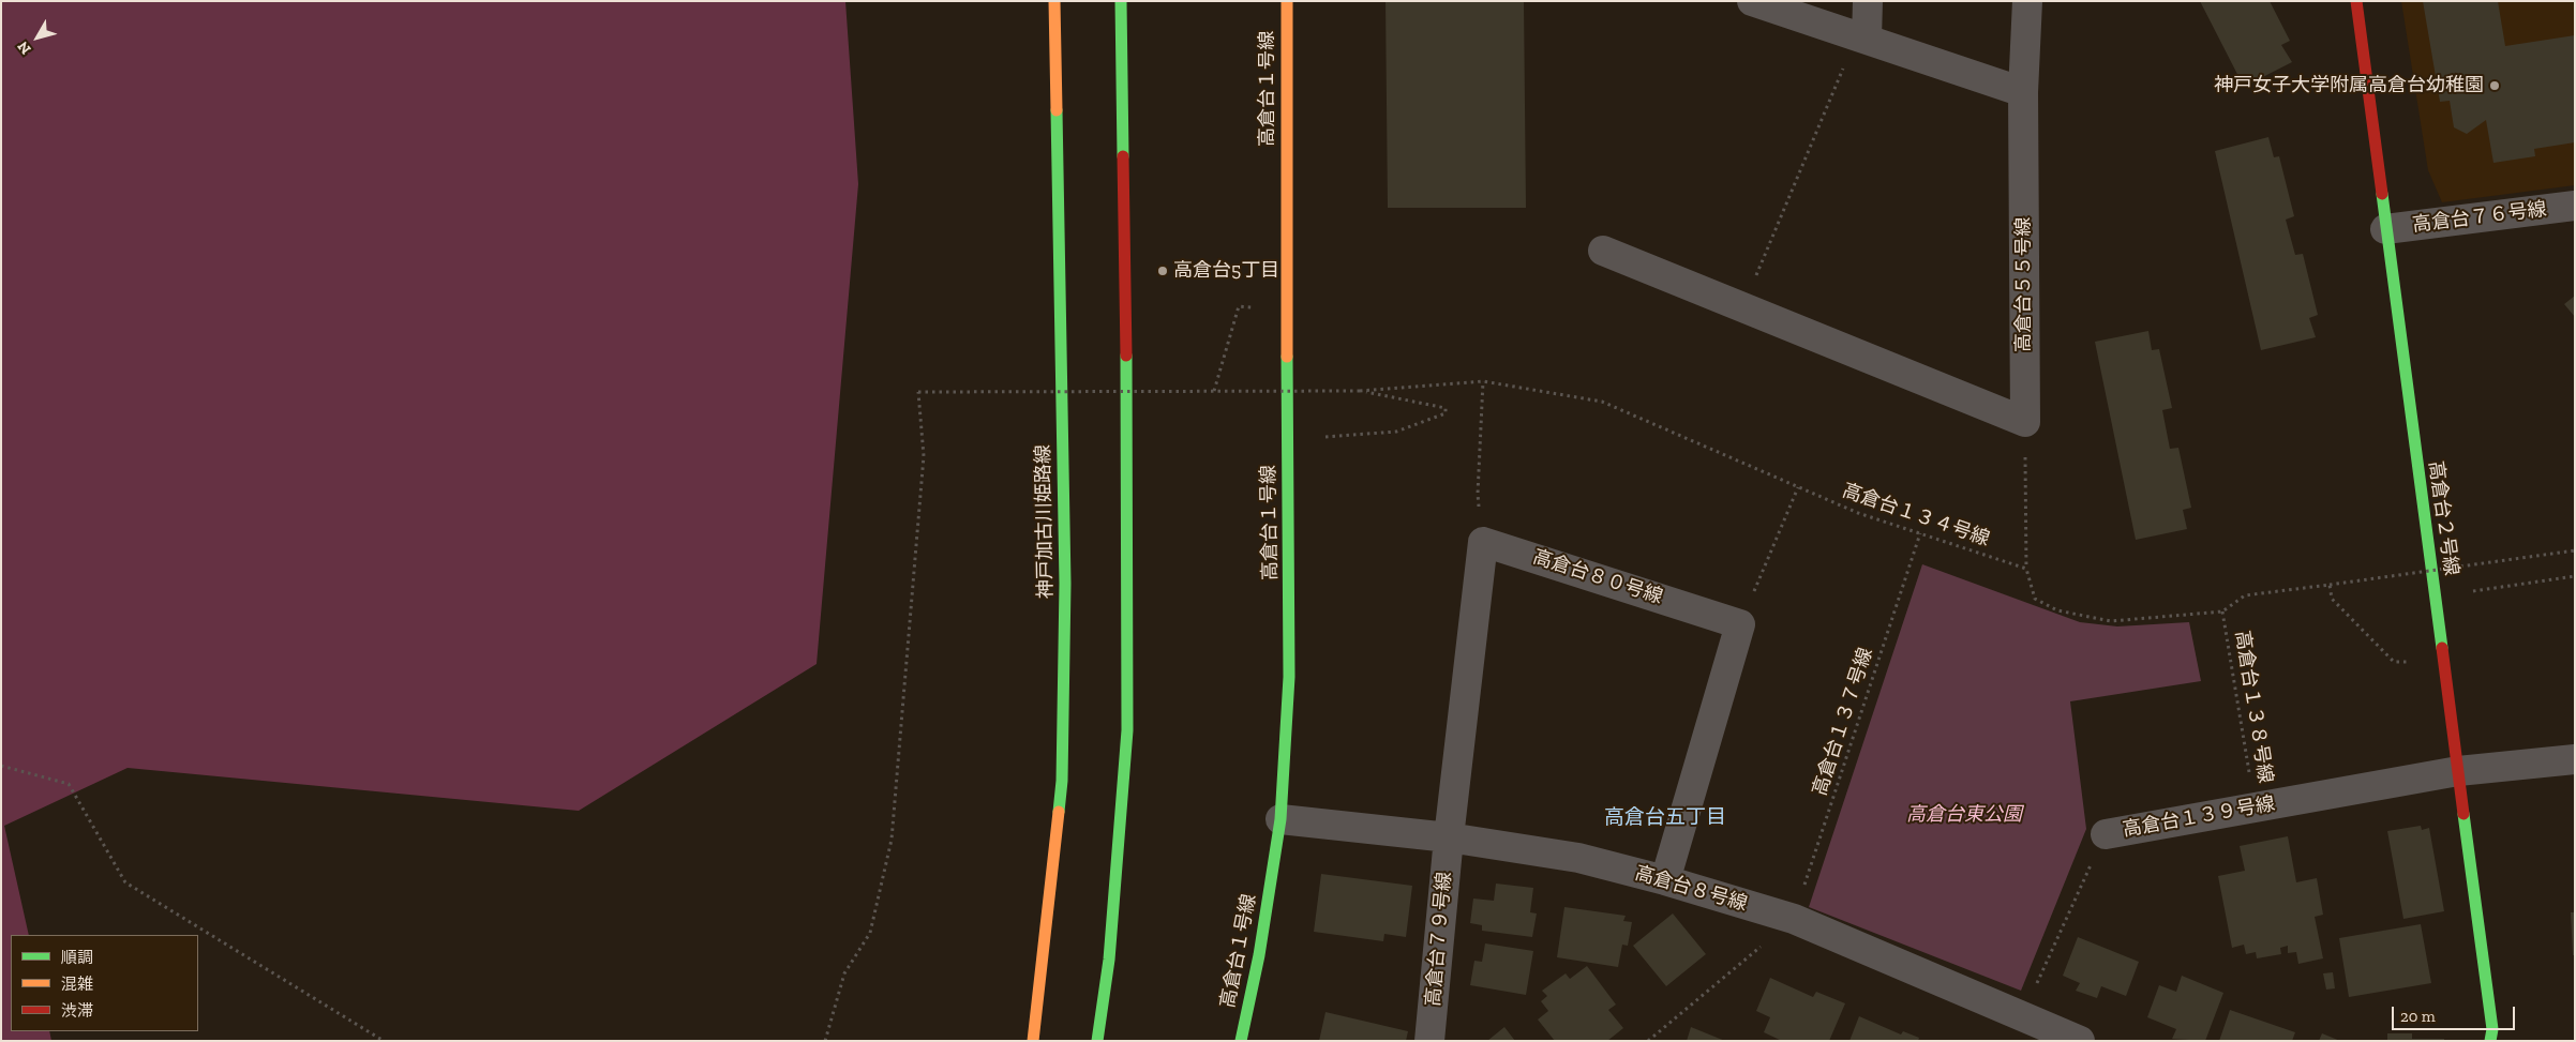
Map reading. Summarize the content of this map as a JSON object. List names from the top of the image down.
{
  "streets": {
    "street": [
      "高倉台１号線",
      "高倉台７６号線",
      "高倉台５５号線",
      "高倉台２号線",
      "神戸加古川姫路線",
      "高倉台８０号線",
      "高倉台１３９号線",
      "高倉台８号線",
      "高倉台７９号線"
    ],
    "path": ["高倉台１３４号線", "高倉台１３８号線", "高倉台１３７号線"]
  },
  "crossings": [
    ["高倉台１号線", "高倉台８号線"],
    ["高倉台７６号線", "高倉台２号線"],
    ["高倉台１３４号線", "高倉台１３７号線"],
    ["高倉台２号線", "高倉台１３９号線"],
    ["高倉台１３８号線", "高倉台１３９号線"],
    ["高倉台１３７号線", "高倉台８号線"],
    ["高倉台１３９号線", "高倉台８号線"],
    ["高倉台８号線", "高倉台７９号線"]
  ],
  "districts": ["高倉台五丁目"],
  "parks": ["高倉台東公園"],
  "places": ["神戸女子大学附属高倉台幼稚園", "高倉台5丁目"],
  "legend": ["順調", "混雑", "渋滞"],
  "scale_bar": "20 m",
  "north": "bottom left"
}
